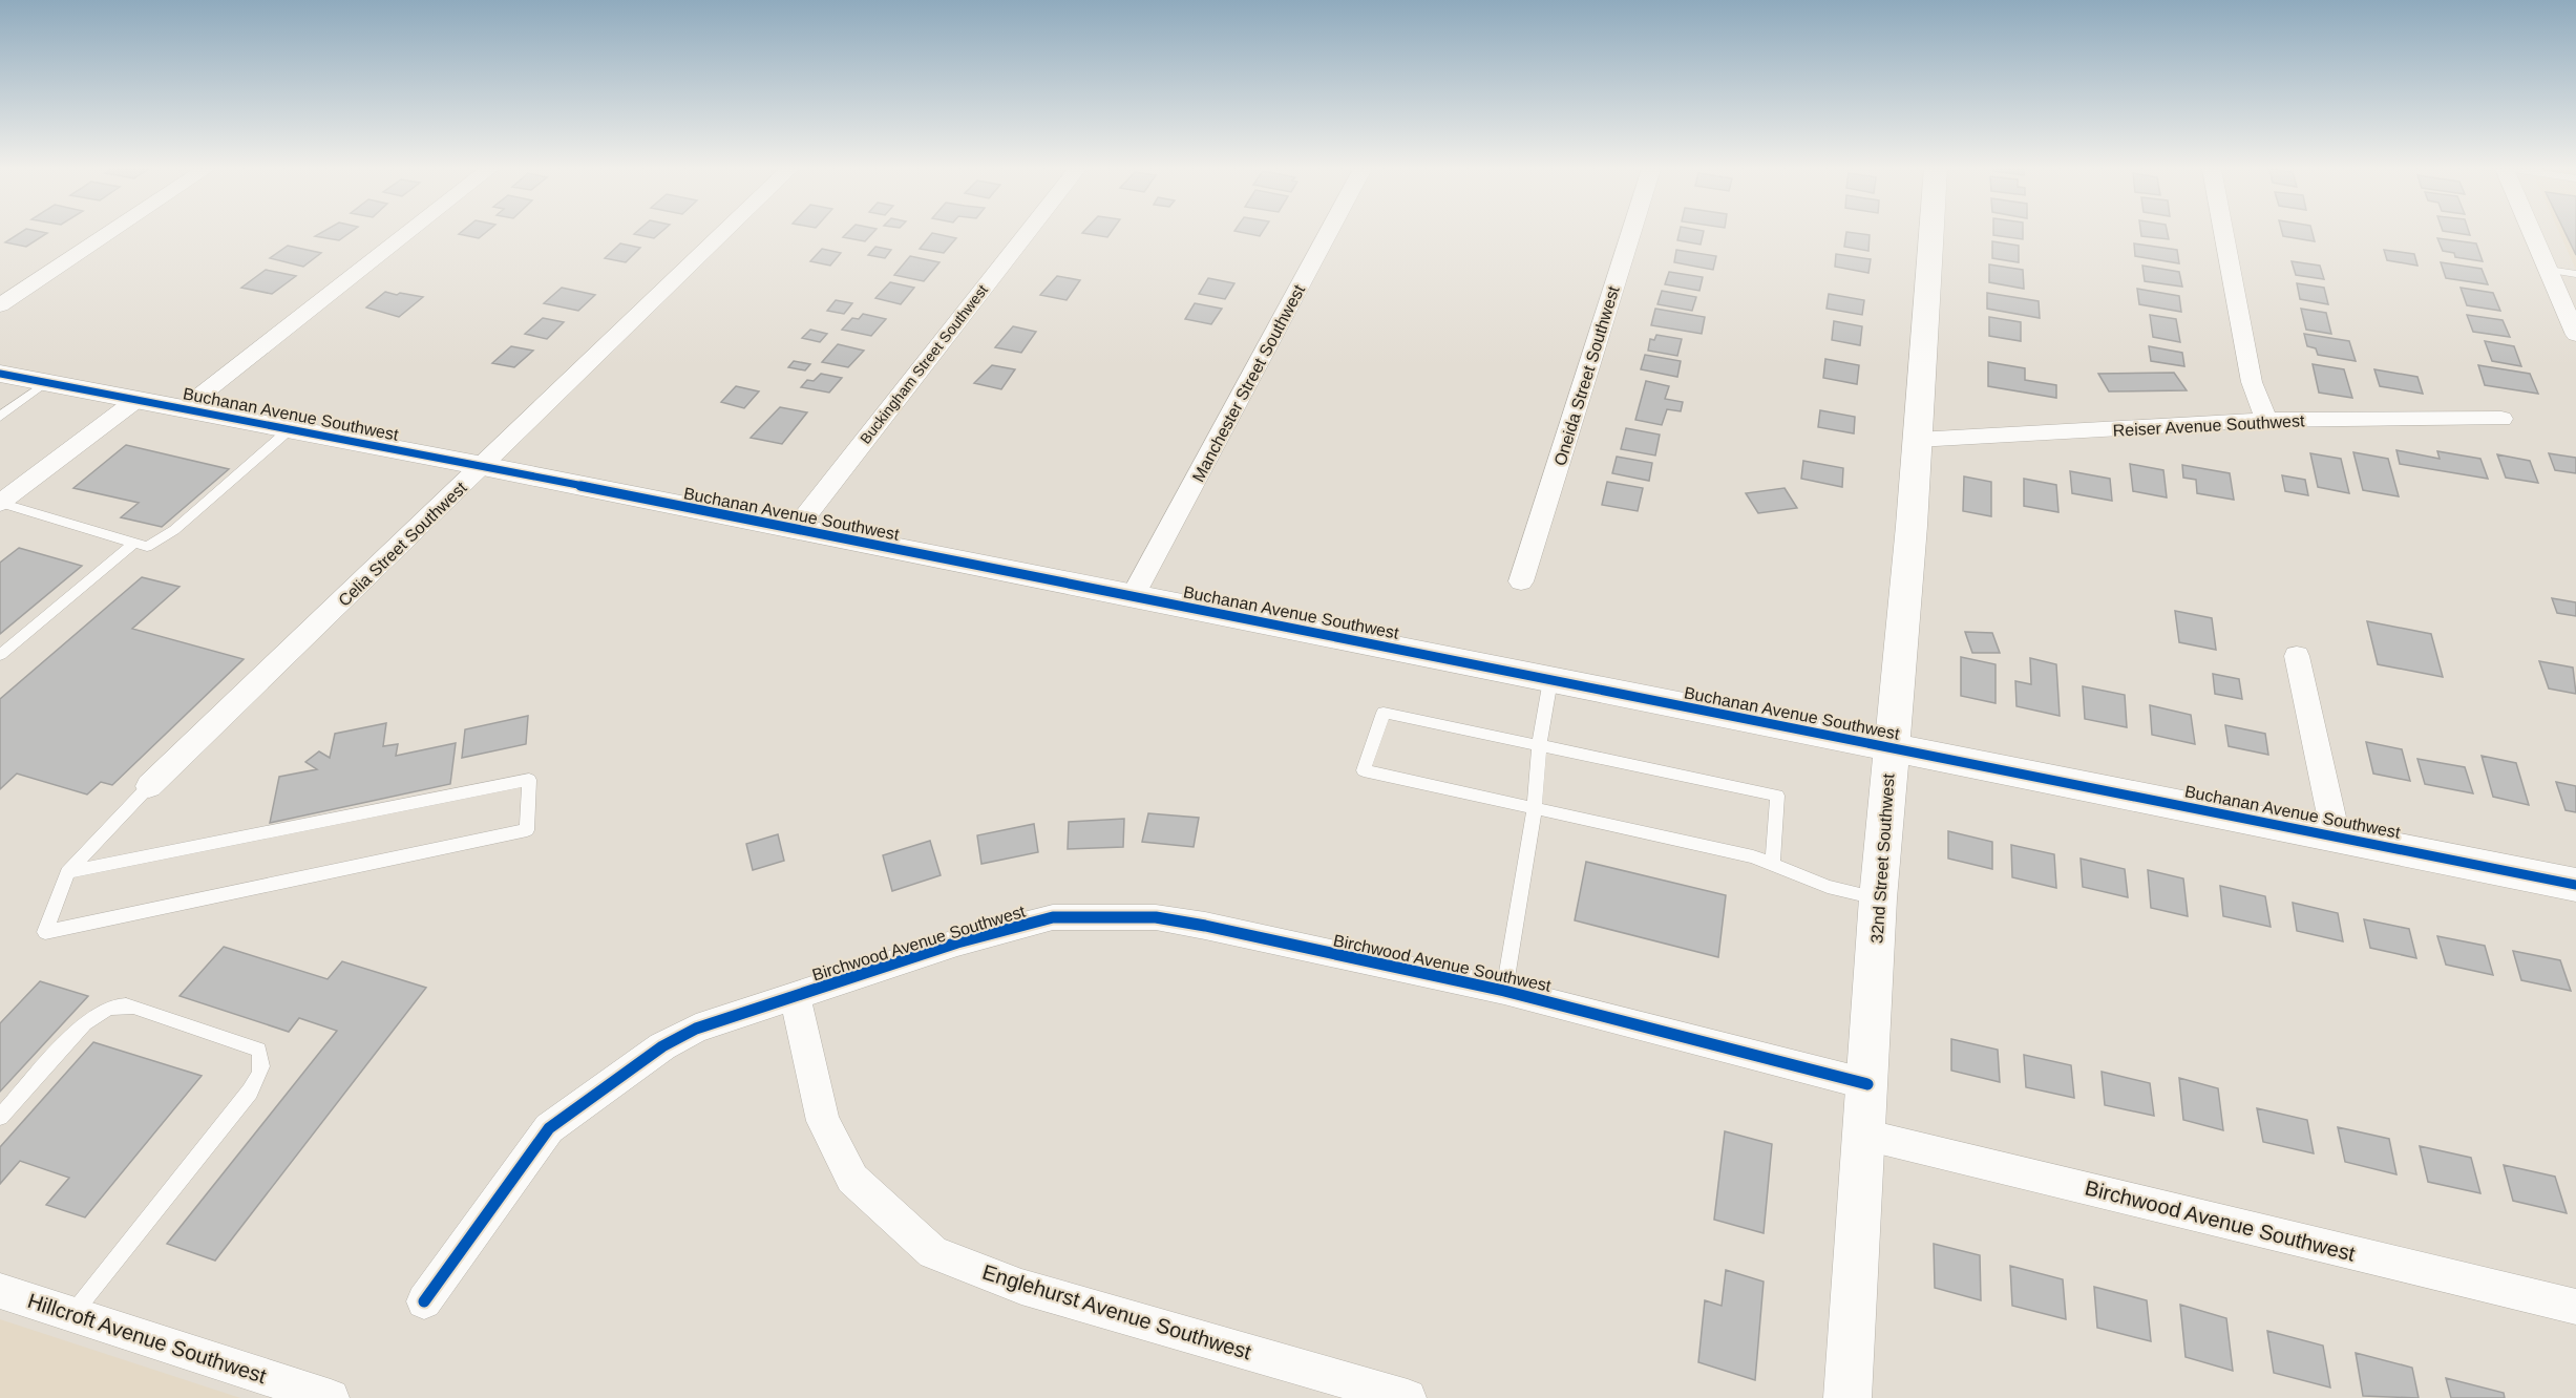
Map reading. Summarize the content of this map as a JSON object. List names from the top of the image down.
{
  "streets": {
    "street": [
      "Buckingham Street Southwest",
      "Oneida Street Southwest",
      "Manchester Street Southwest",
      "Buchanan Avenue Southwest",
      "Reiser Avenue Southwest",
      "Celia Street Southwest",
      "32nd Street Southwest",
      "Birchwood Avenue Southwest",
      "Englehurst Avenue Southwest",
      "Hillcroft Avenue Southwest"
    ]
  },
  "crossings": [
    ["Buckingham Street Southwest", "Buchanan Avenue Southwest"],
    ["Manchester Street Southwest", "Buchanan Avenue Southwest"],
    ["Buchanan Avenue Southwest", "Celia Street Southwest"],
    ["Buchanan Avenue Southwest", "32nd Street Southwest"],
    ["Reiser Avenue Southwest", "32nd Street Southwest"],
    ["32nd Street Southwest", "Birchwood Avenue Southwest"],
    ["Birchwood Avenue Southwest", "Englehurst Avenue Southwest"]
  ]
}
